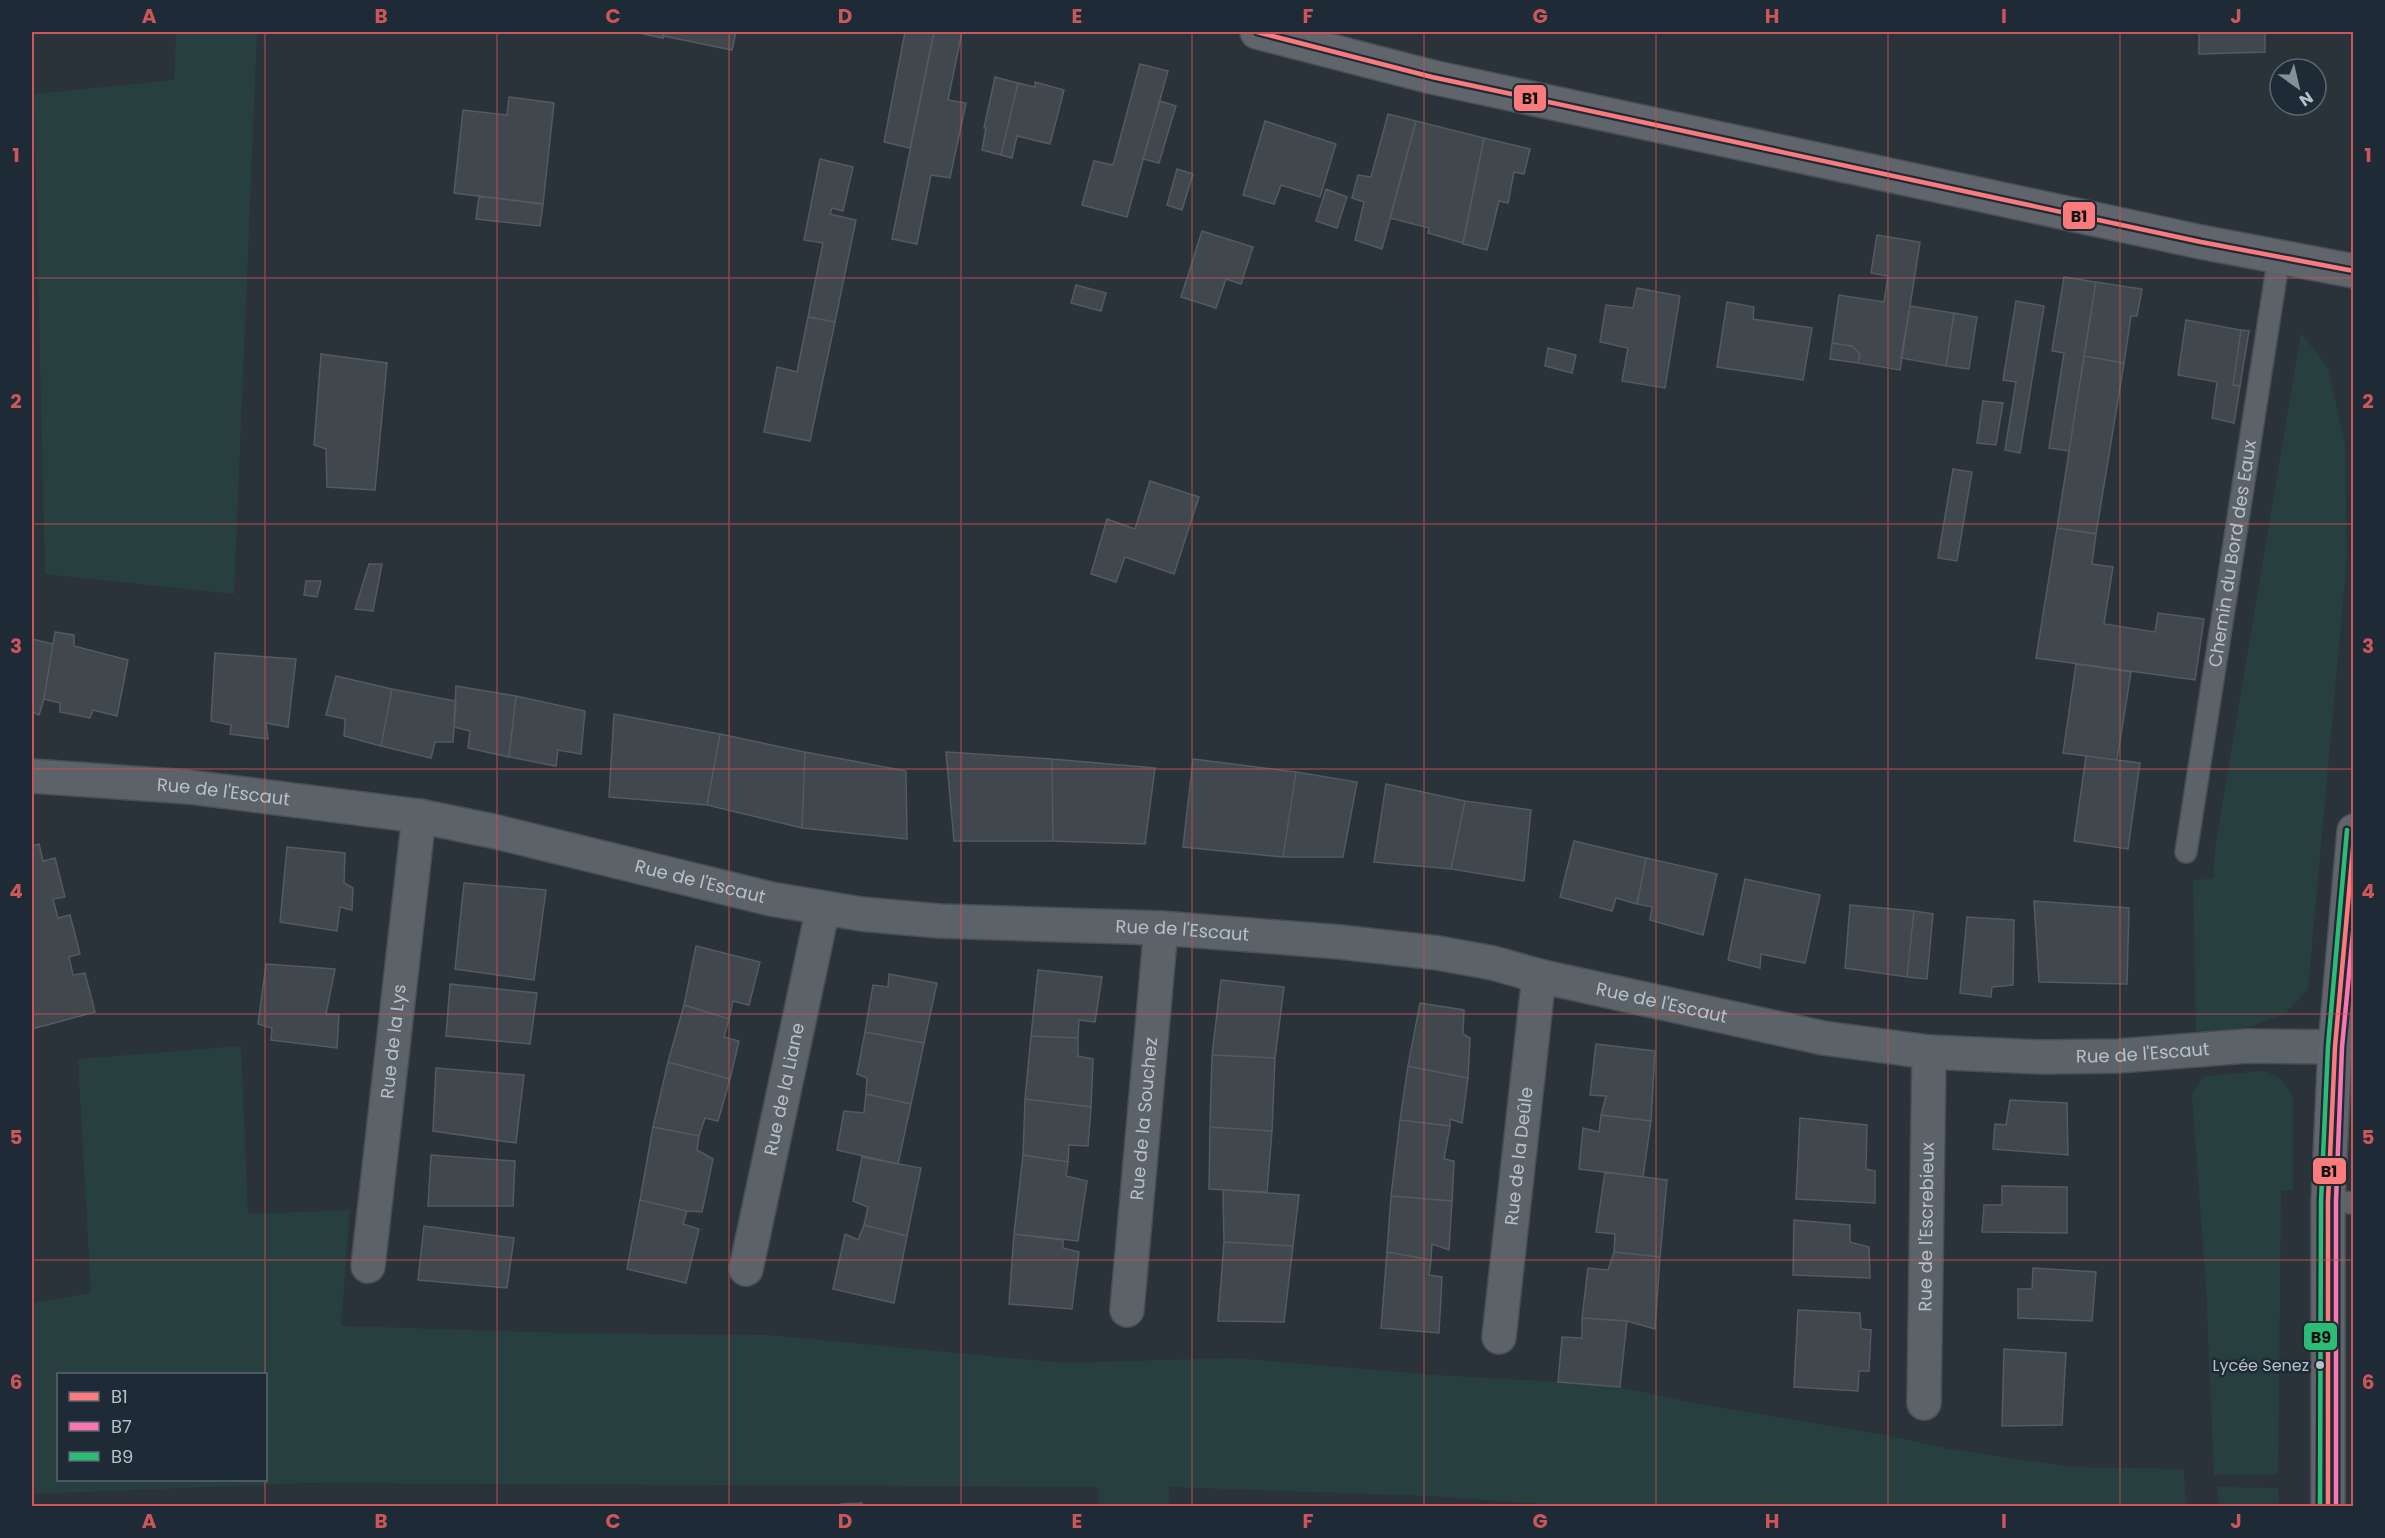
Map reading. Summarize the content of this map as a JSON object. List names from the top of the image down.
{
  "streets": {
    "street": [
      "Rue de l'Escaut",
      "Rue de la Lys",
      "Rue de la Liane",
      "Rue de la Souchez",
      "Rue de la Deûle",
      "Rue de l'Escrebieux"
    ],
    "lane": ["Chemin du Bord des Eaux"]
  },
  "crossings": [
    ["Rue de l'Escaut", "Rue de la Lys"],
    ["Rue de l'Escaut", "Rue de la Liane"],
    ["Rue de l'Escaut", "Rue de la Souchez"],
    ["Rue de l'Escaut", "Rue de la Deûle"],
    ["Rue de l'Escaut", "Rue de l'Escrebieux"]
  ],
  "places": ["Lycée Senez"],
  "lines": ["transit line B1", "transit line B9", "transit line B7"],
  "legend": ["B1", "B7", "B9"],
  "north": "bottom right",
  "grid": {
    "columns": [
      "A",
      "B",
      "C",
      "D",
      "E",
      "F",
      "G",
      "H",
      "I",
      "J"
    ],
    "rows": [
      "1",
      "2",
      "3",
      "4",
      "5",
      "6"
    ]
  }
}
